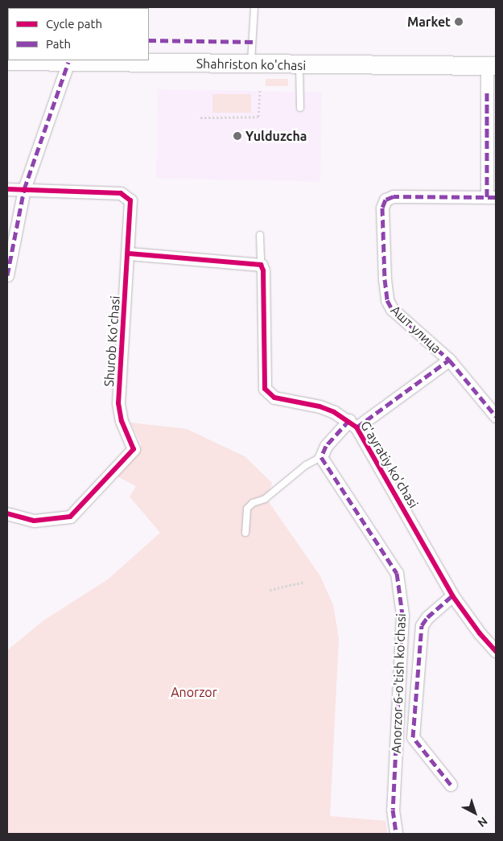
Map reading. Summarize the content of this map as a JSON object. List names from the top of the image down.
{
  "streets": {
    "main road": ["Shahriston ko'chasi"],
    "street": [
      "Ашт улица",
      "Shurob Ko'chasi",
      "G'ayratiy ko'chasi",
      "Anorzor 6-o'tish ko'chasi"
    ]
  },
  "parks": ["Anorzor"],
  "places": ["Market", "Yulduzcha"],
  "legend": ["Cycle path", "Path"],
  "north": "bottom right"
}
